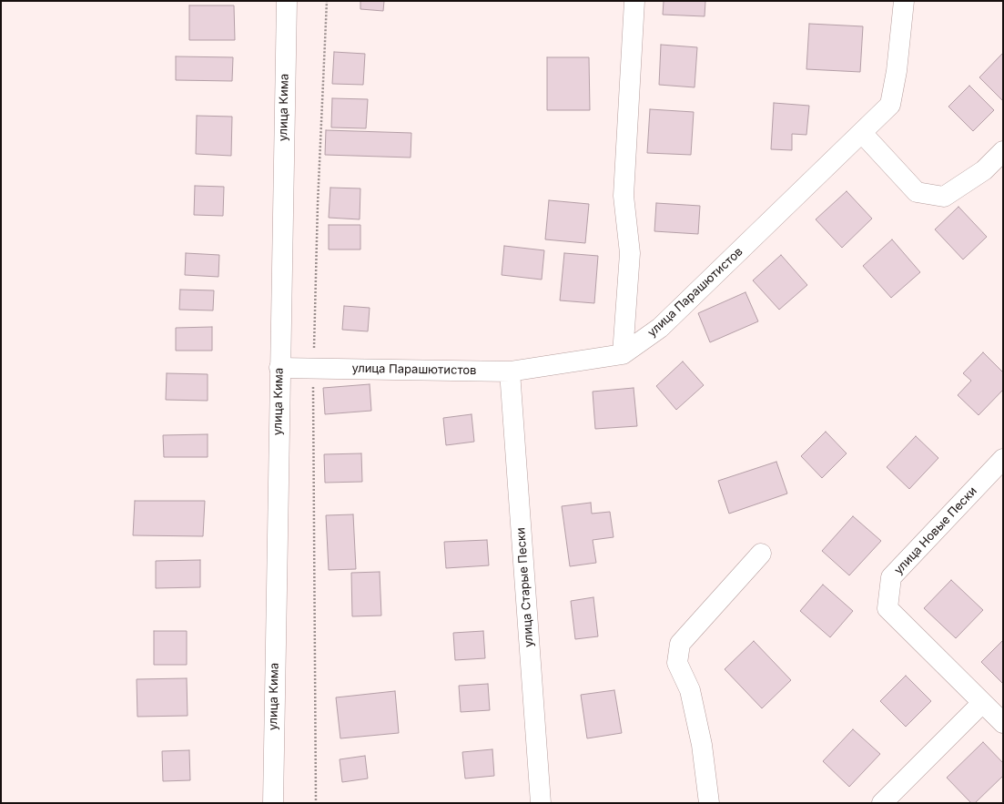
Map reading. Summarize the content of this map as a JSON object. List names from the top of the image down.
{
  "streets": {
    "street": [
      "улица Кима",
      "улица Парашютистов",
      "улица Новые Пески",
      "улица Старые Пески"
    ]
  },
  "crossings": [
    ["улица Кима", "улица Парашютистов"],
    ["улица Парашютистов", "улица Старые Пески"]
  ]
}
